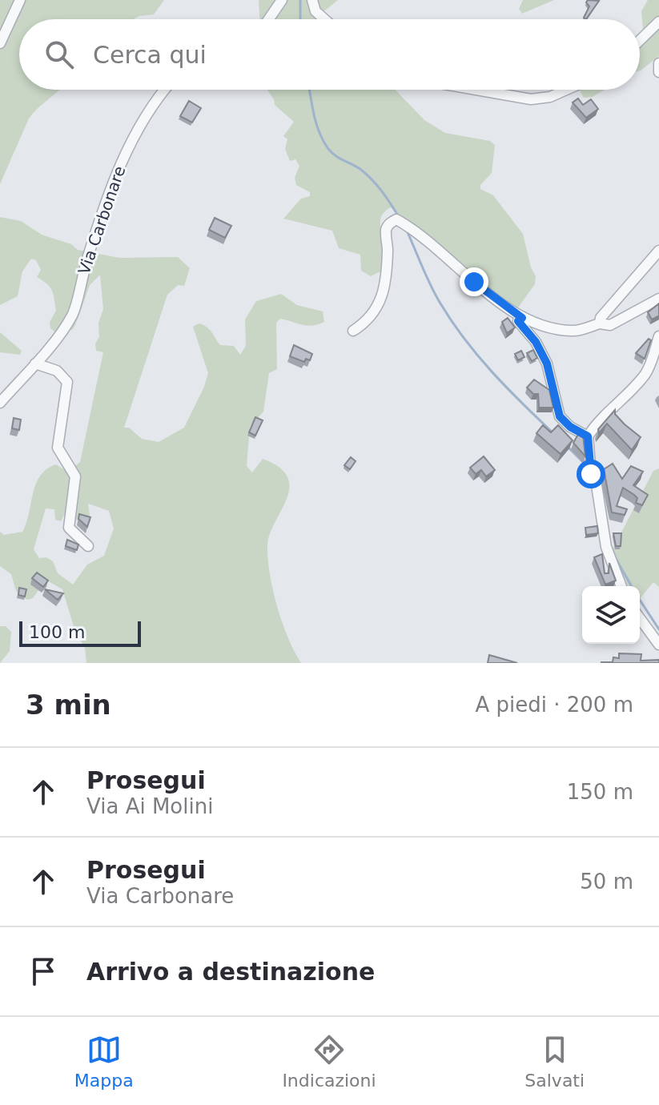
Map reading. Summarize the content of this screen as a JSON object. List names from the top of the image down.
{
  "streets": {
    "street": ["Via Carbonare"]
  },
  "scale_bar": "100 m",
  "page": {
    "search": "Cerca qui",
    "scale": "100 m",
    "heading": ["3 min", "A piedi · 200 m"],
    "list": [
      ["Prosegui", "Via Ai Molini", "150 m"],
      ["Prosegui", "Via Carbonare", "50 m"],
      "Arrivo a destinazione"
    ],
    "nav": ["Mappa", "Indicazioni", "Salvati"]
  }
}
